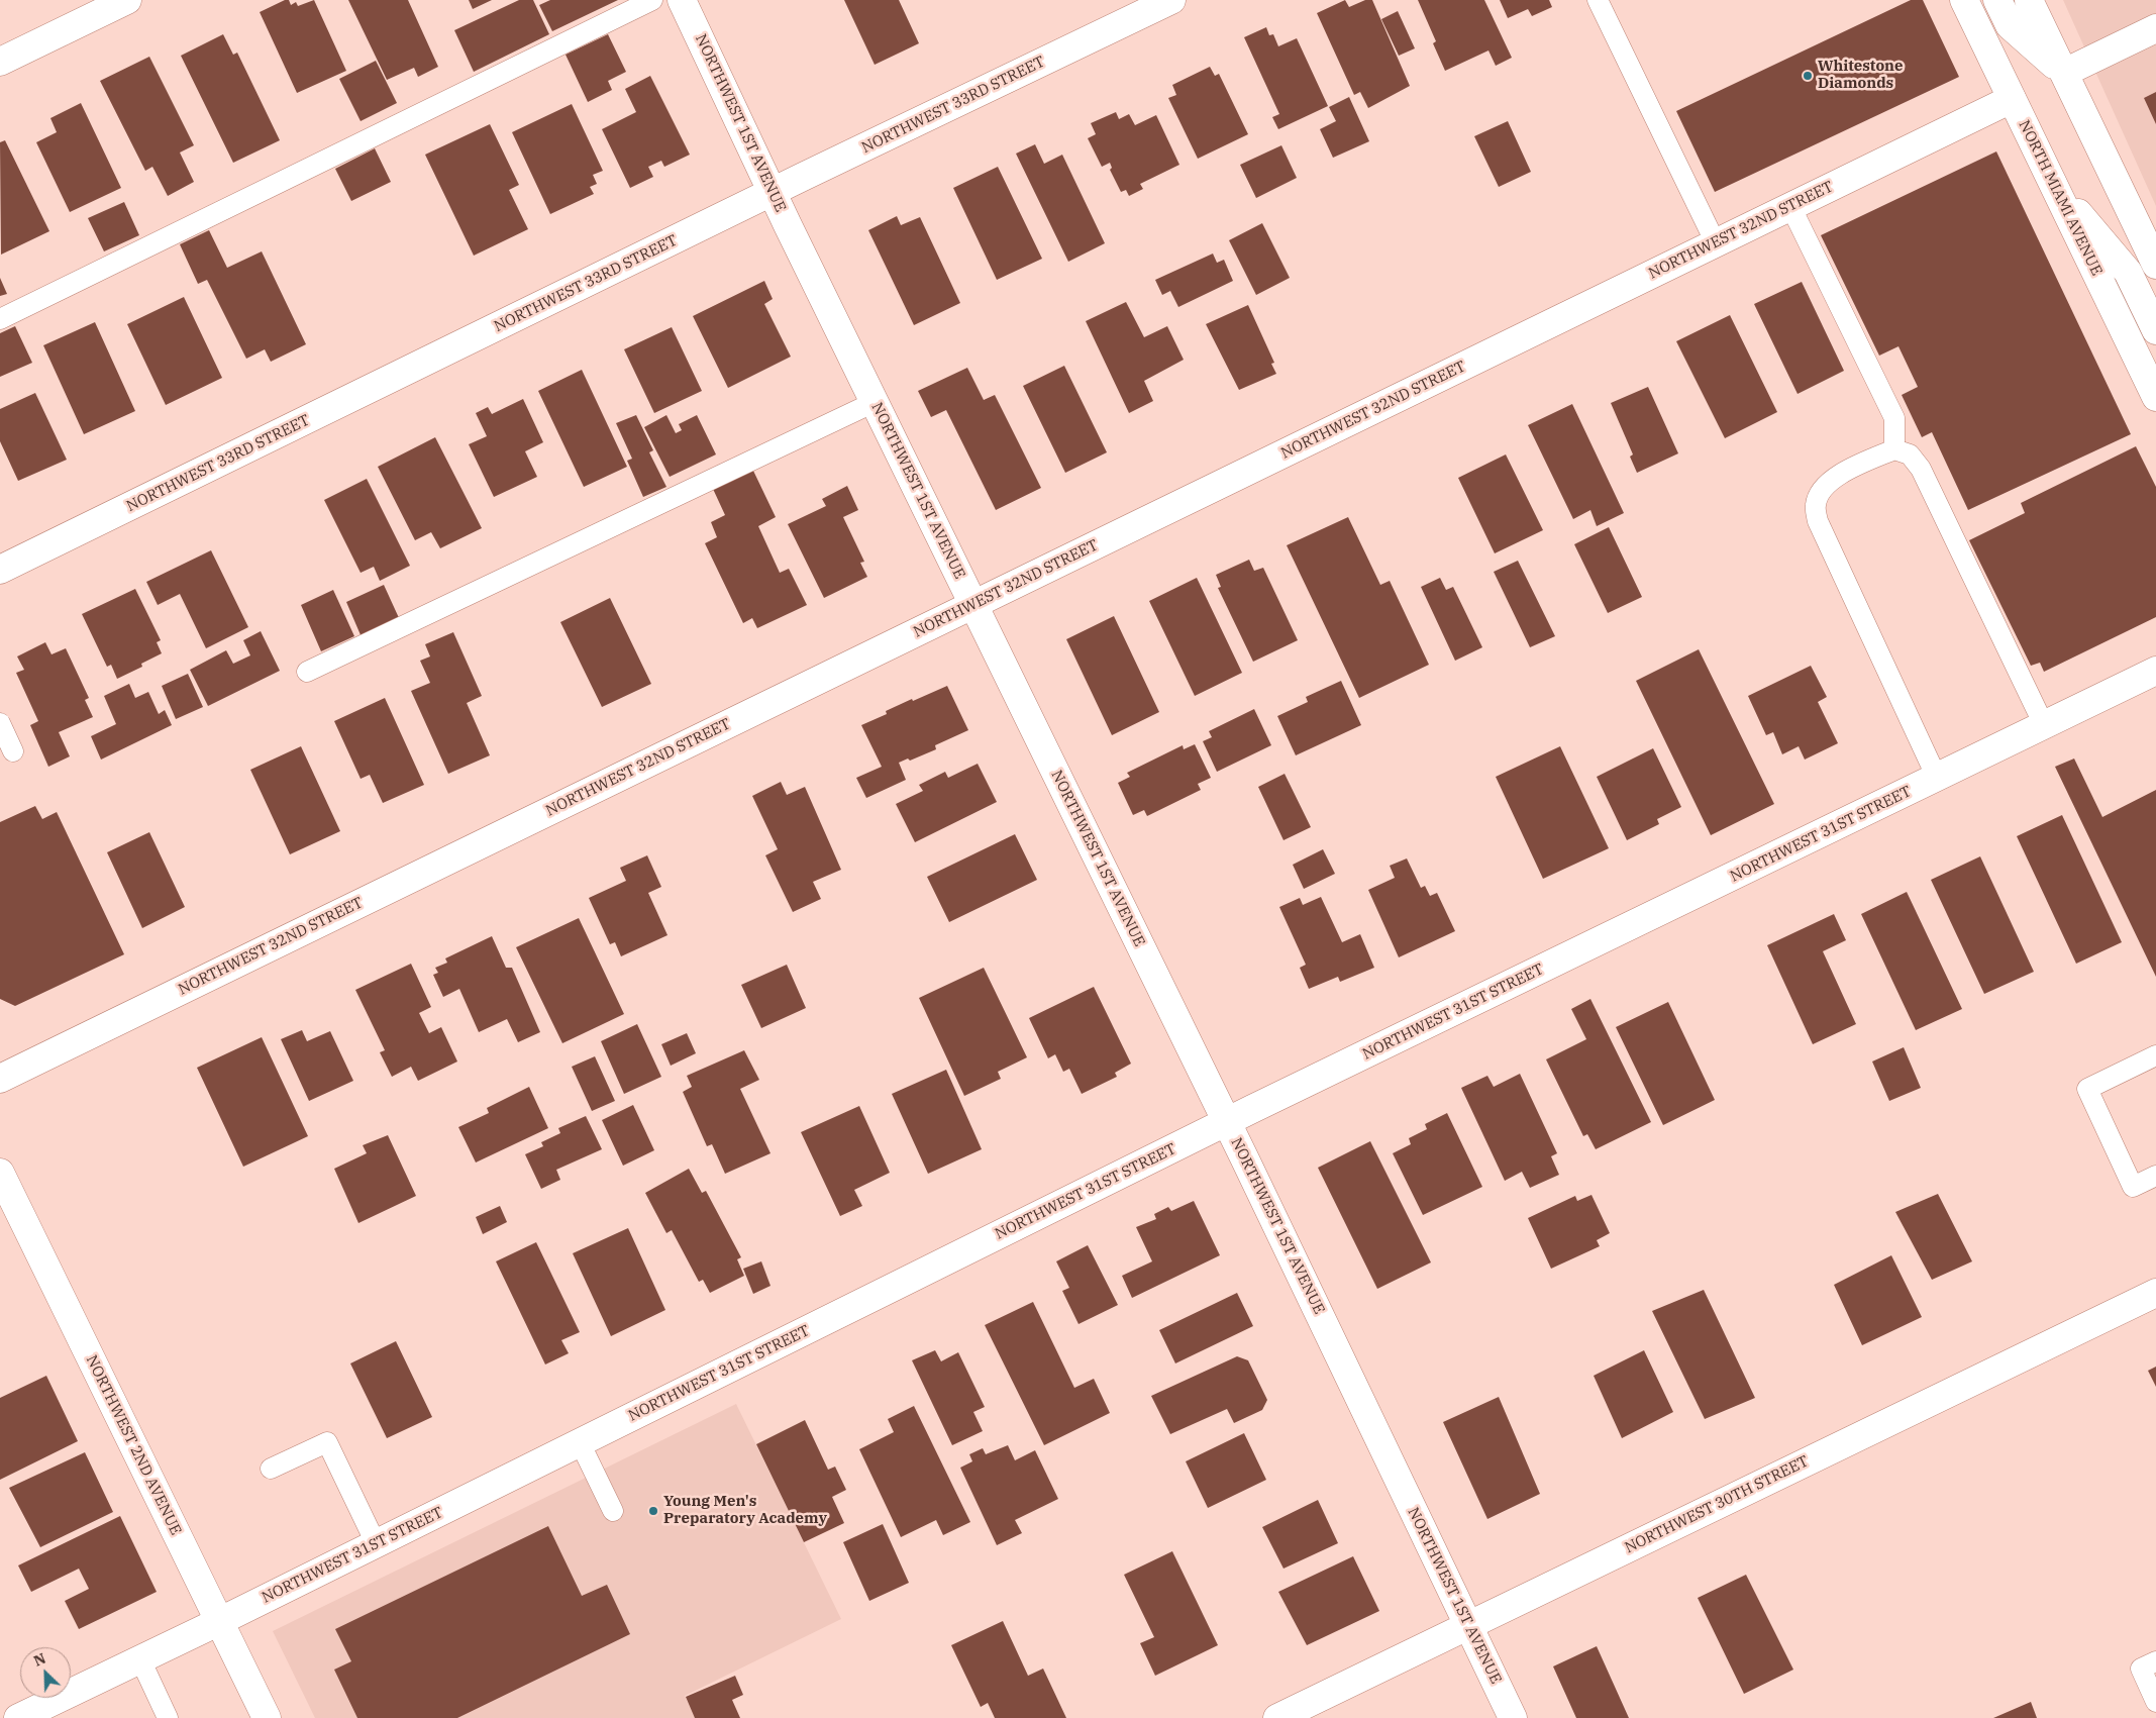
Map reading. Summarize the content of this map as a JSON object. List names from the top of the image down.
{
  "streets": {
    "street": [
      "NORTHWEST 33RD STREET",
      "NORTHWEST 1ST AVENUE",
      "NORTH MIAMI AVENUE",
      "NORTHWEST 32ND STREET",
      "NORTHWEST 31ST STREET",
      "NORTHWEST 2ND AVENUE",
      "NORTHWEST 30TH STREET"
    ]
  },
  "crossings": [
    ["NORTHWEST 33RD STREET", "NORTHWEST 1ST AVENUE"],
    ["NORTHWEST 1ST AVENUE", "NORTHWEST 32ND STREET"],
    ["NORTHWEST 1ST AVENUE", "NORTHWEST 31ST STREET"],
    ["NORTHWEST 1ST AVENUE", "NORTHWEST 30TH STREET"],
    ["NORTH MIAMI AVENUE", "NORTHWEST 32ND STREET"],
    ["NORTHWEST 31ST STREET", "NORTHWEST 2ND AVENUE"]
  ],
  "places": ["Whitestone Diamonds", "Young Men's Preparatory Academy"],
  "north": "top left"
}
